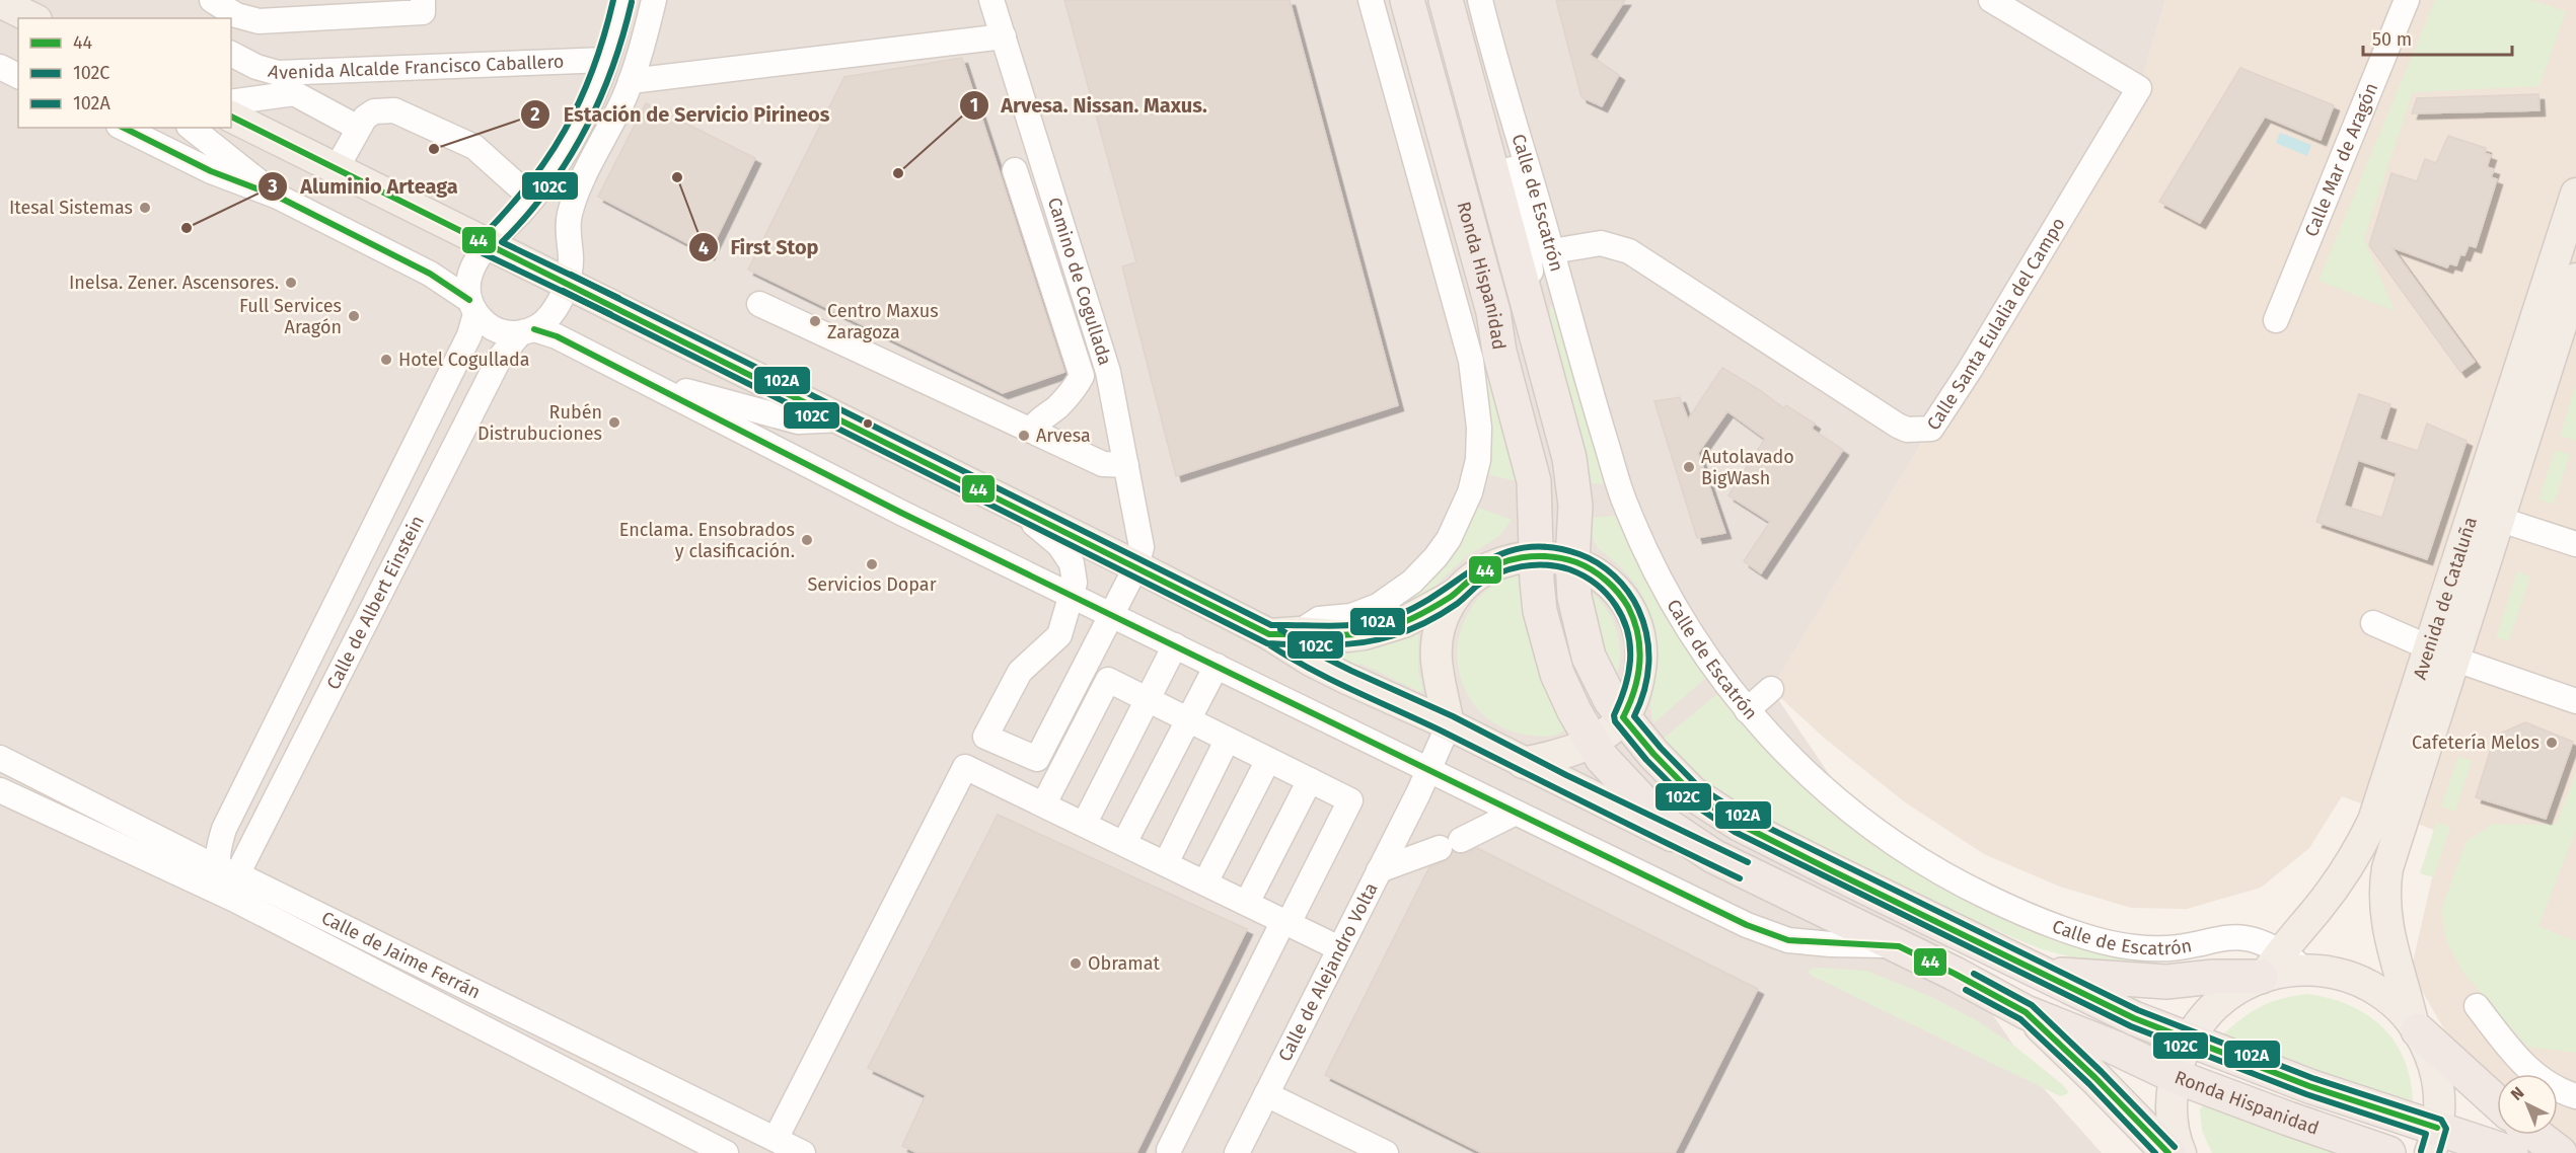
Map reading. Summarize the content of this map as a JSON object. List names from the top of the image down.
{
  "streets": {
    "highway": ["Ronda Hispanidad"],
    "main road": ["Avenida de Cataluña"],
    "street": [
      "Avenida Alcalde Francisco Caballero",
      "Calle Mar de Aragón",
      "Calle de Escatrón",
      "Camino de Cogullada",
      "Calle Santa Eulalia del Campo",
      "Calle de Albert Einstein",
      "Calle de Jaime Ferrán",
      "Calle de Alejandro Volta"
    ]
  },
  "crossings": [
    ["Calle de Escatrón", "Ronda Hispanidad"],
    ["Calle de Escatrón", "Calle Santa Eulalia del Campo"],
    ["Calle de Escatrón", "Avenida de Cataluña"],
    ["Ronda Hispanidad", "Avenida de Cataluña"],
    ["Ronda Hispanidad", "Calle de Alejandro Volta"],
    ["Calle de Albert Einstein", "Calle de Jaime Ferrán"]
  ],
  "places": [
    "Estación de Servicio Pirineos",
    "Arvesa. Nissan. Maxus.",
    "First Stop",
    "Itesal Sistemas",
    "Aluminio Arteaga",
    "Inelsa. Zener. Ascensores.",
    "Full Services Aragón",
    "Centro Maxus Zaragoza",
    "Hotel Cogullada",
    "Rubén Distrubuciones",
    "Arvesa",
    "Autolavado BigWash",
    "Enclama. Ensobrados y clasificación.",
    "Servicios Dopar",
    "Cafetería Melos",
    "Obramat"
  ],
  "lines": ["transit line 102A", "transit line 102C", "transit line 44"],
  "legend": ["44", "102C", "102A"],
  "scale_bar": "50 m",
  "north": "top left"
}
